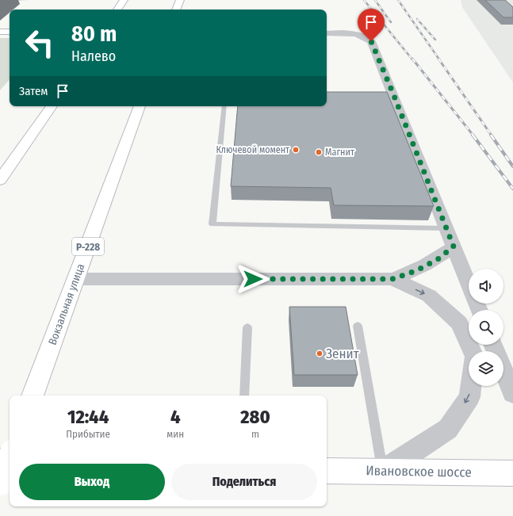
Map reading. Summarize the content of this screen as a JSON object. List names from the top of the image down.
{
  "streets": {
    "main road": ["Р-228", "Вокзальная улица", "Ивановское шоссе"]
  },
  "places": ["Ключевой момент", "Магнит", "Зенит"],
  "page": {
    "turn": ["80 m", "Налево"],
    "then": "Затем",
    "eta": [
      "12:44",
      "Прибытие",
      "4",
      "мин",
      "280",
      "m"
    ],
    "buttons": ["Выход", "Поделиться"]
  }
}
